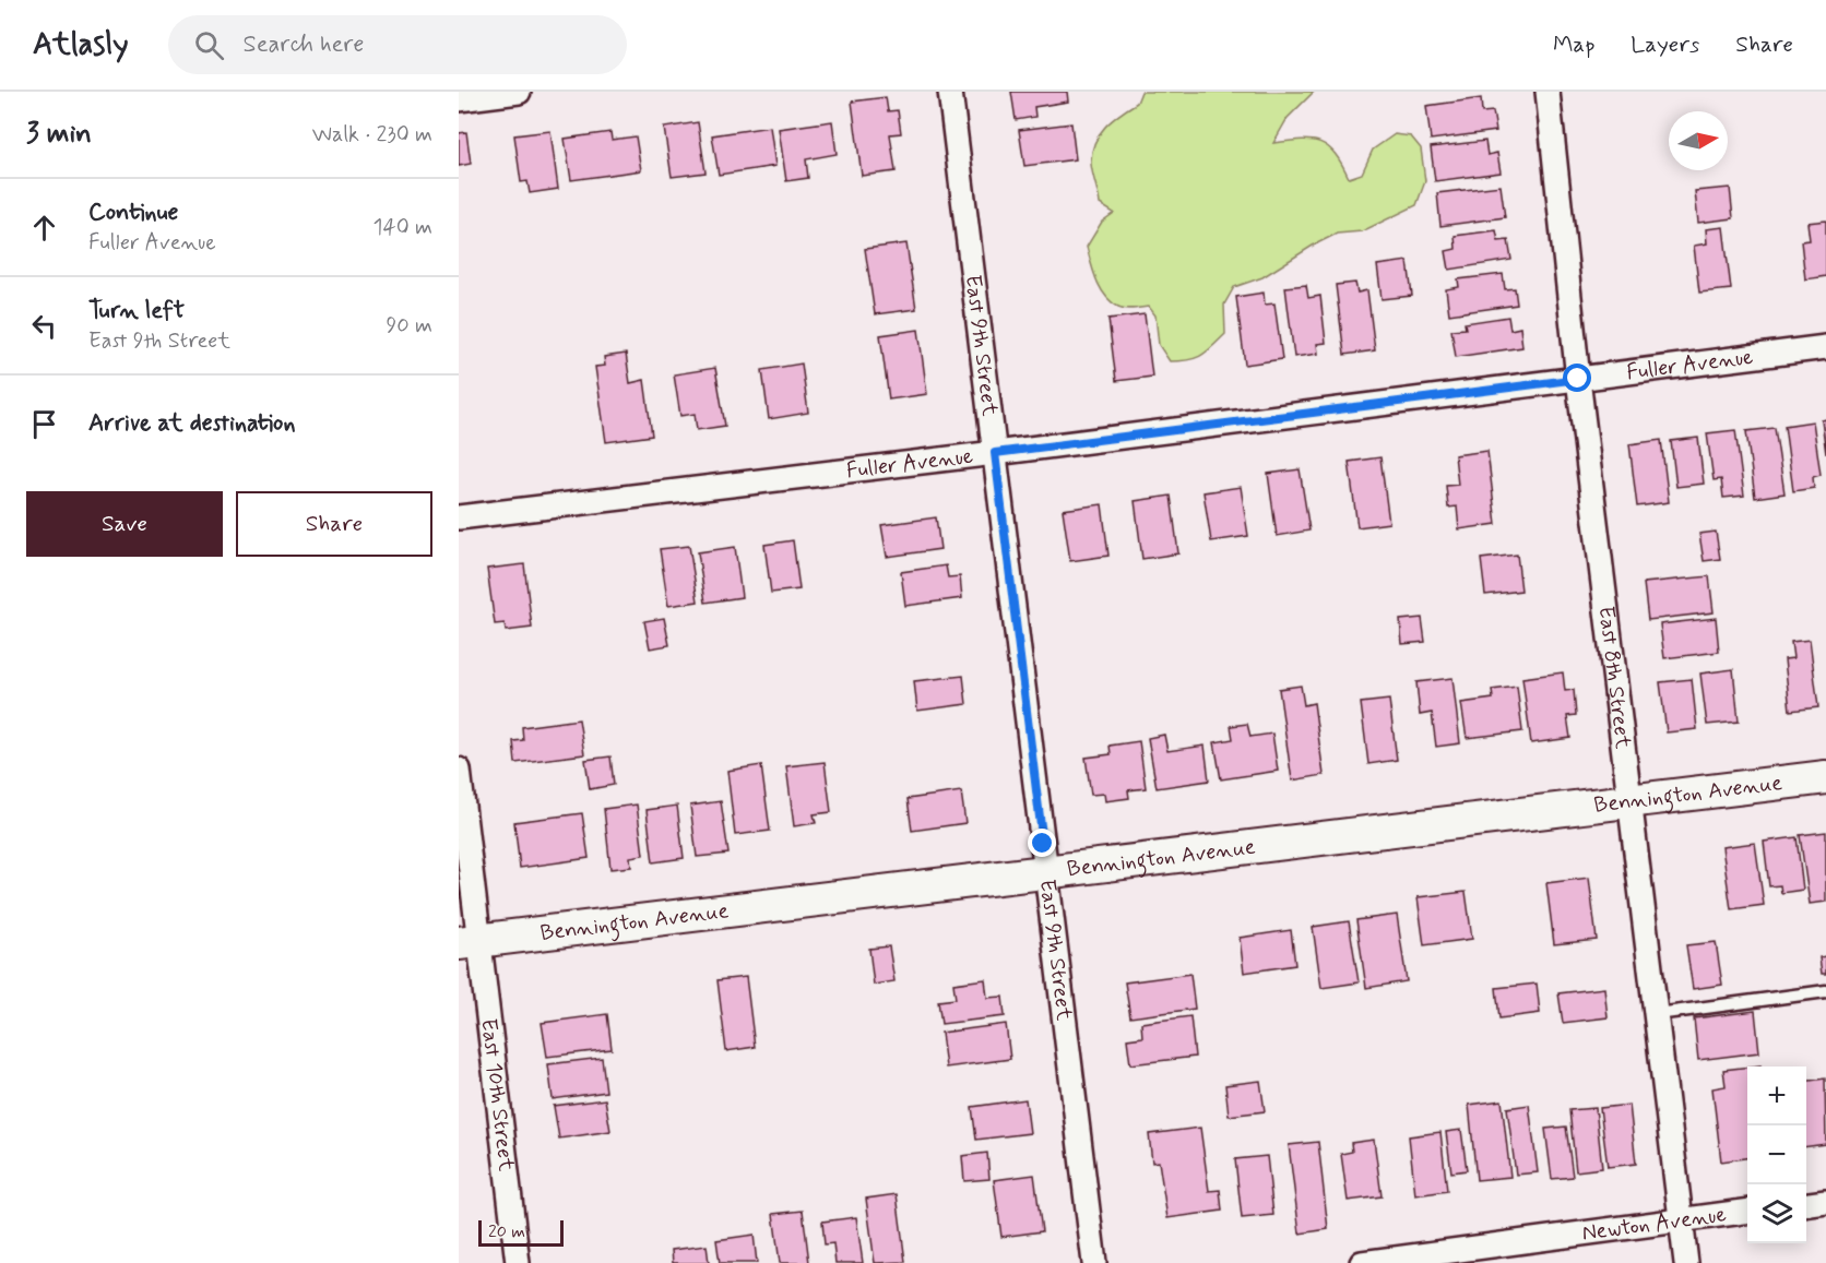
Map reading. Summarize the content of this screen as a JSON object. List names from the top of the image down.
{
  "streets": {
    "street": [
      "East 9th Street",
      "Fuller Avenue",
      "East 8th Street",
      "Bennington Avenue",
      "East 10th Street",
      "Newton Avenue"
    ]
  },
  "crossings": [
    ["East 9th Street", "Fuller Avenue"],
    ["East 9th Street", "Bennington Avenue"],
    ["Fuller Avenue", "East 8th Street"],
    ["East 8th Street", "Bennington Avenue"],
    ["East 8th Street", "Newton Avenue"],
    ["Bennington Avenue", "East 10th Street"]
  ],
  "scale_bar": "20 m",
  "north": "right",
  "page": {
    "header": "Atlasly",
    "search": "Search here",
    "nav": ["Map", "Layers", "Share"],
    "heading": ["3 min", "Walk · 230 m"],
    "list": [
      ["Continue", "Fuller Avenue", "140 m"],
      ["Turn left", "East 9th Street", "90 m"],
      "Arrive at destination"
    ],
    "buttons": ["Save", "Share"],
    "map_buttons": ["+", "−"],
    "scale": "20 m"
  }
}
